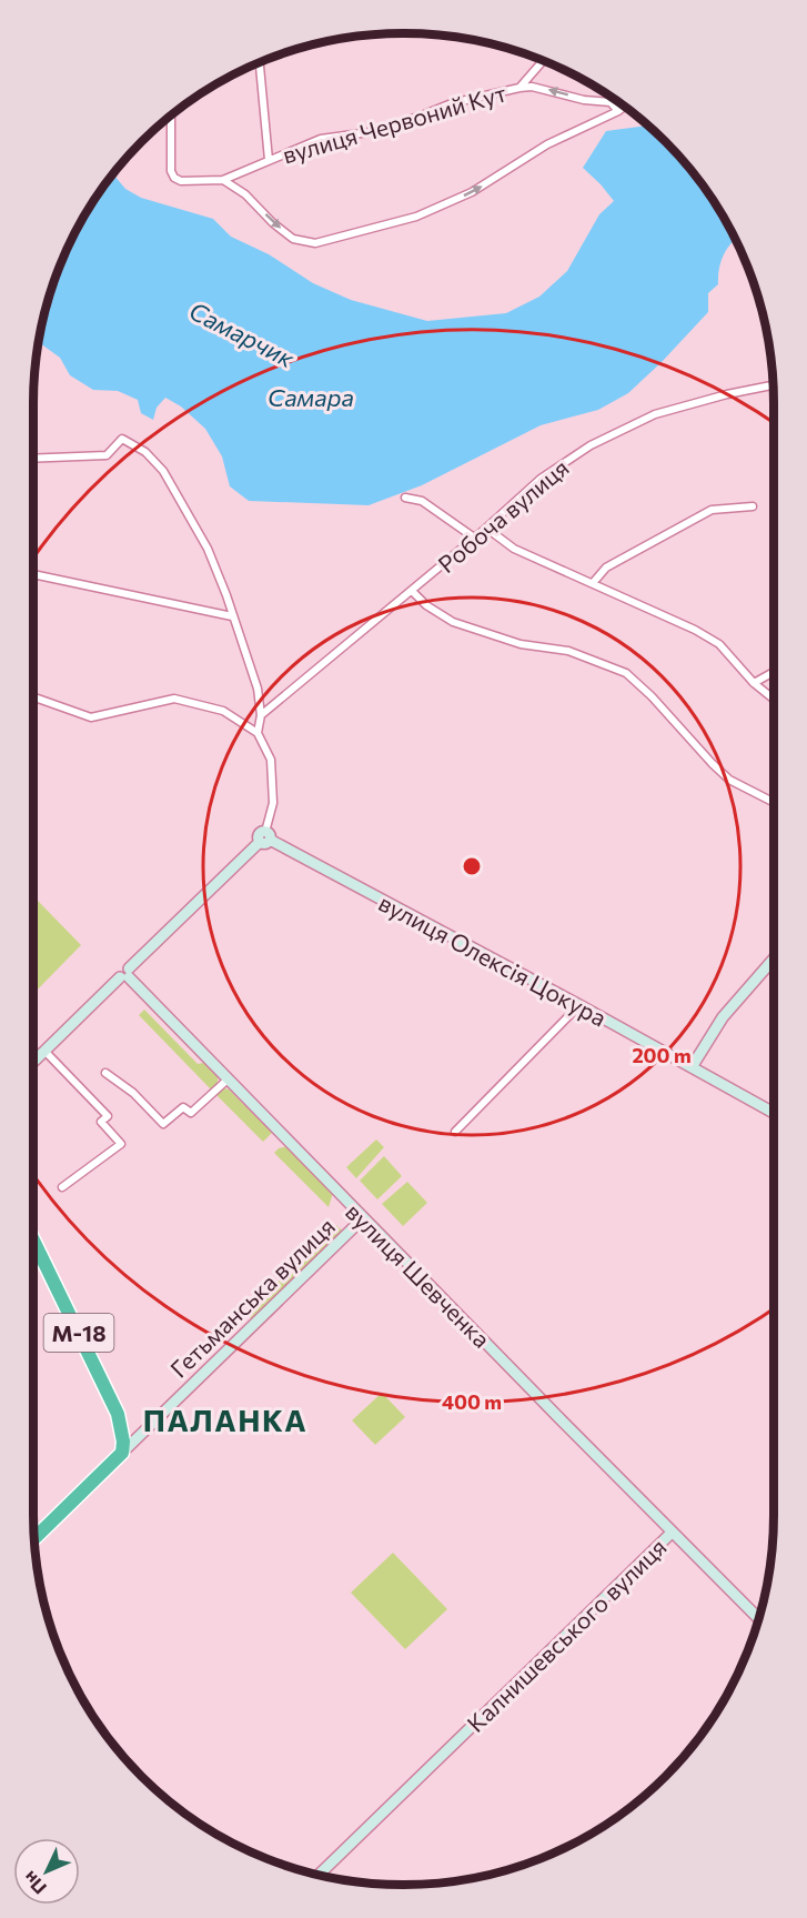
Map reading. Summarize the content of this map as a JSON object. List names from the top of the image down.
{
  "streets": {
    "highway": ["Гетьманська вулиця", "М-18"],
    "street": [
      "вулиця Червоний Кут",
      "Робоча вулиця",
      "вулиця Олексія Цокура",
      "вулиця Шевченка",
      "Калнишевського вулиця"
    ]
  },
  "crossings": [
    ["вулиця Шевченка", "Гетьманська вулиця"],
    ["вулиця Шевченка", "Калнишевського вулиця"],
    ["Гетьманська вулиця", "М-18"]
  ],
  "districts": ["ПАЛАНКА"],
  "water": ["Самарчик", "Самара"],
  "north": "bottom left",
  "rings": ["200 m", "400 m"]
}
